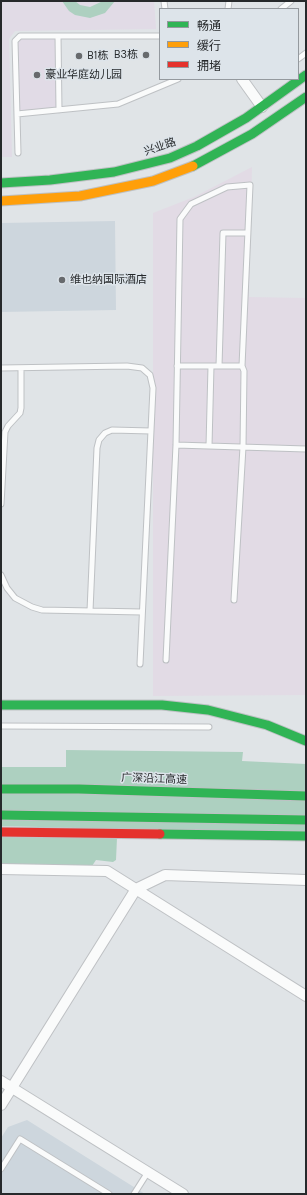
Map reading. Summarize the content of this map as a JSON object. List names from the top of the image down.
{
  "streets": {
    "main road": ["兴业路", "广深沿江高速"]
  },
  "places": [
    "B3栋",
    "B1栋",
    "豪业华庭幼儿园",
    "维也纳国际酒店"
  ],
  "legend": ["畅通", "缓行", "拥堵"]
}
